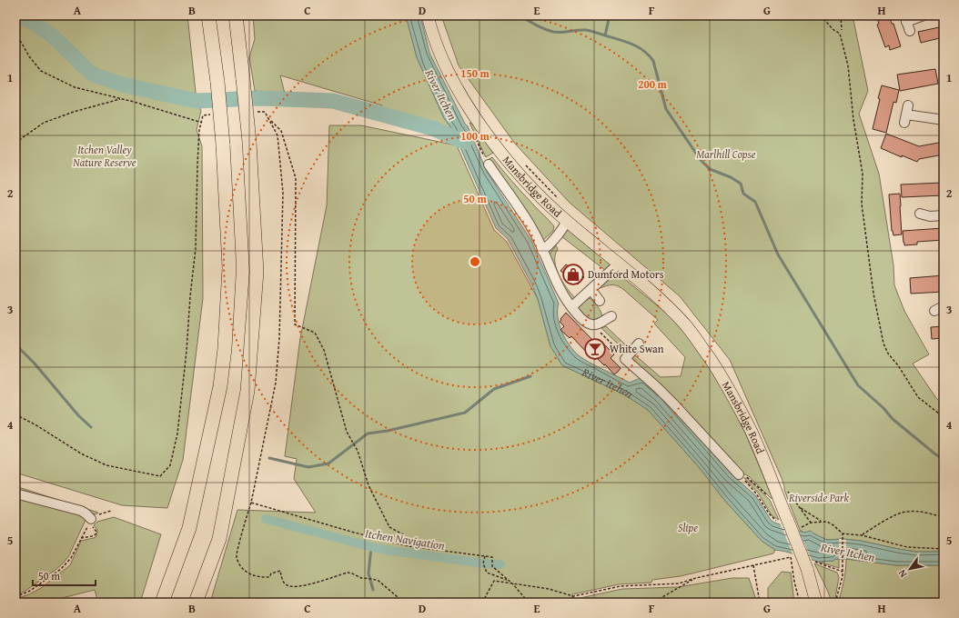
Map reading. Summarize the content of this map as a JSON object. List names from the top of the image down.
{
  "streets": {
    "main road": ["Mansbridge Road"]
  },
  "water": ["River Itchen", "Itchen Navigation"],
  "parks": [
    "Itchen Valley Nature Reserve",
    "Marlhill Copse",
    "Riverside Park",
    "Slipe"
  ],
  "places": {
    "shop": ["Dumford Motors"],
    "bar": ["White Swan"]
  },
  "scale_bar": "50 m",
  "north": "bottom left",
  "grid": {
    "columns": [
      "A",
      "B",
      "C",
      "D",
      "E",
      "F",
      "G",
      "H"
    ],
    "rows": [
      "1",
      "2",
      "3",
      "4",
      "5"
    ]
  },
  "rings": [
    "150 m",
    "200 m",
    "100 m",
    "50 m"
  ]
}
